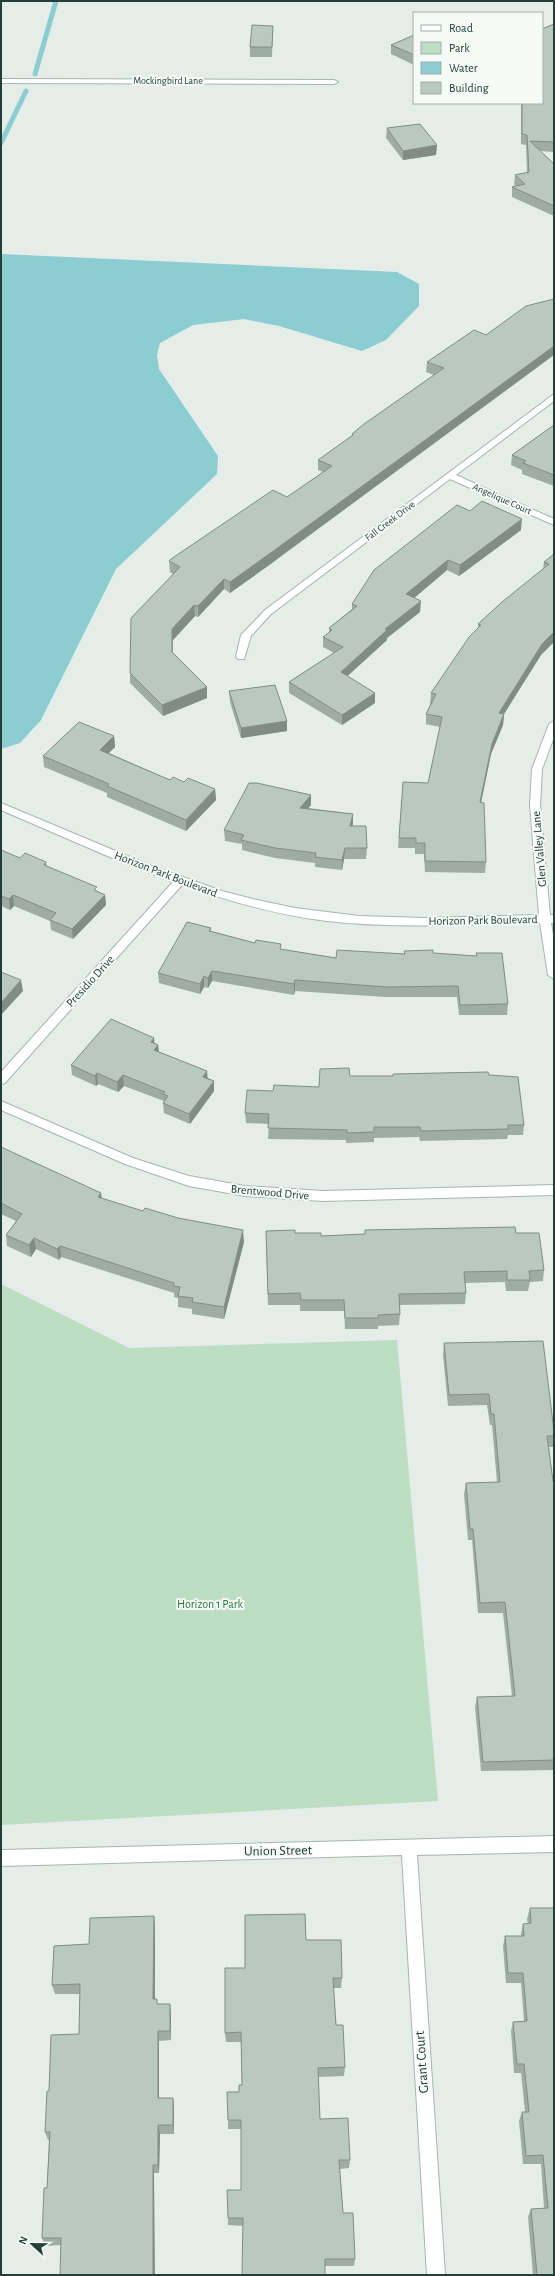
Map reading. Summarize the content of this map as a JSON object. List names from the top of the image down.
{
  "streets": {
    "street": [
      "Mockingbird Lane",
      "Angelique Court",
      "Fall Creek Drive",
      "Glen Valley Lane",
      "Horizon Park Boulevard",
      "Presidio Drive",
      "Brentwood Drive",
      "Union Street",
      "Grant Court"
    ]
  },
  "crossings": [
    ["Angelique Court", "Fall Creek Drive"],
    ["Glen Valley Lane", "Horizon Park Boulevard"],
    ["Horizon Park Boulevard", "Presidio Drive"],
    ["Union Street", "Grant Court"]
  ],
  "parks": ["Horizon 1 Park"],
  "legend": [
    "Road",
    "Park",
    "Water",
    "Building"
  ],
  "north": "left"
}
